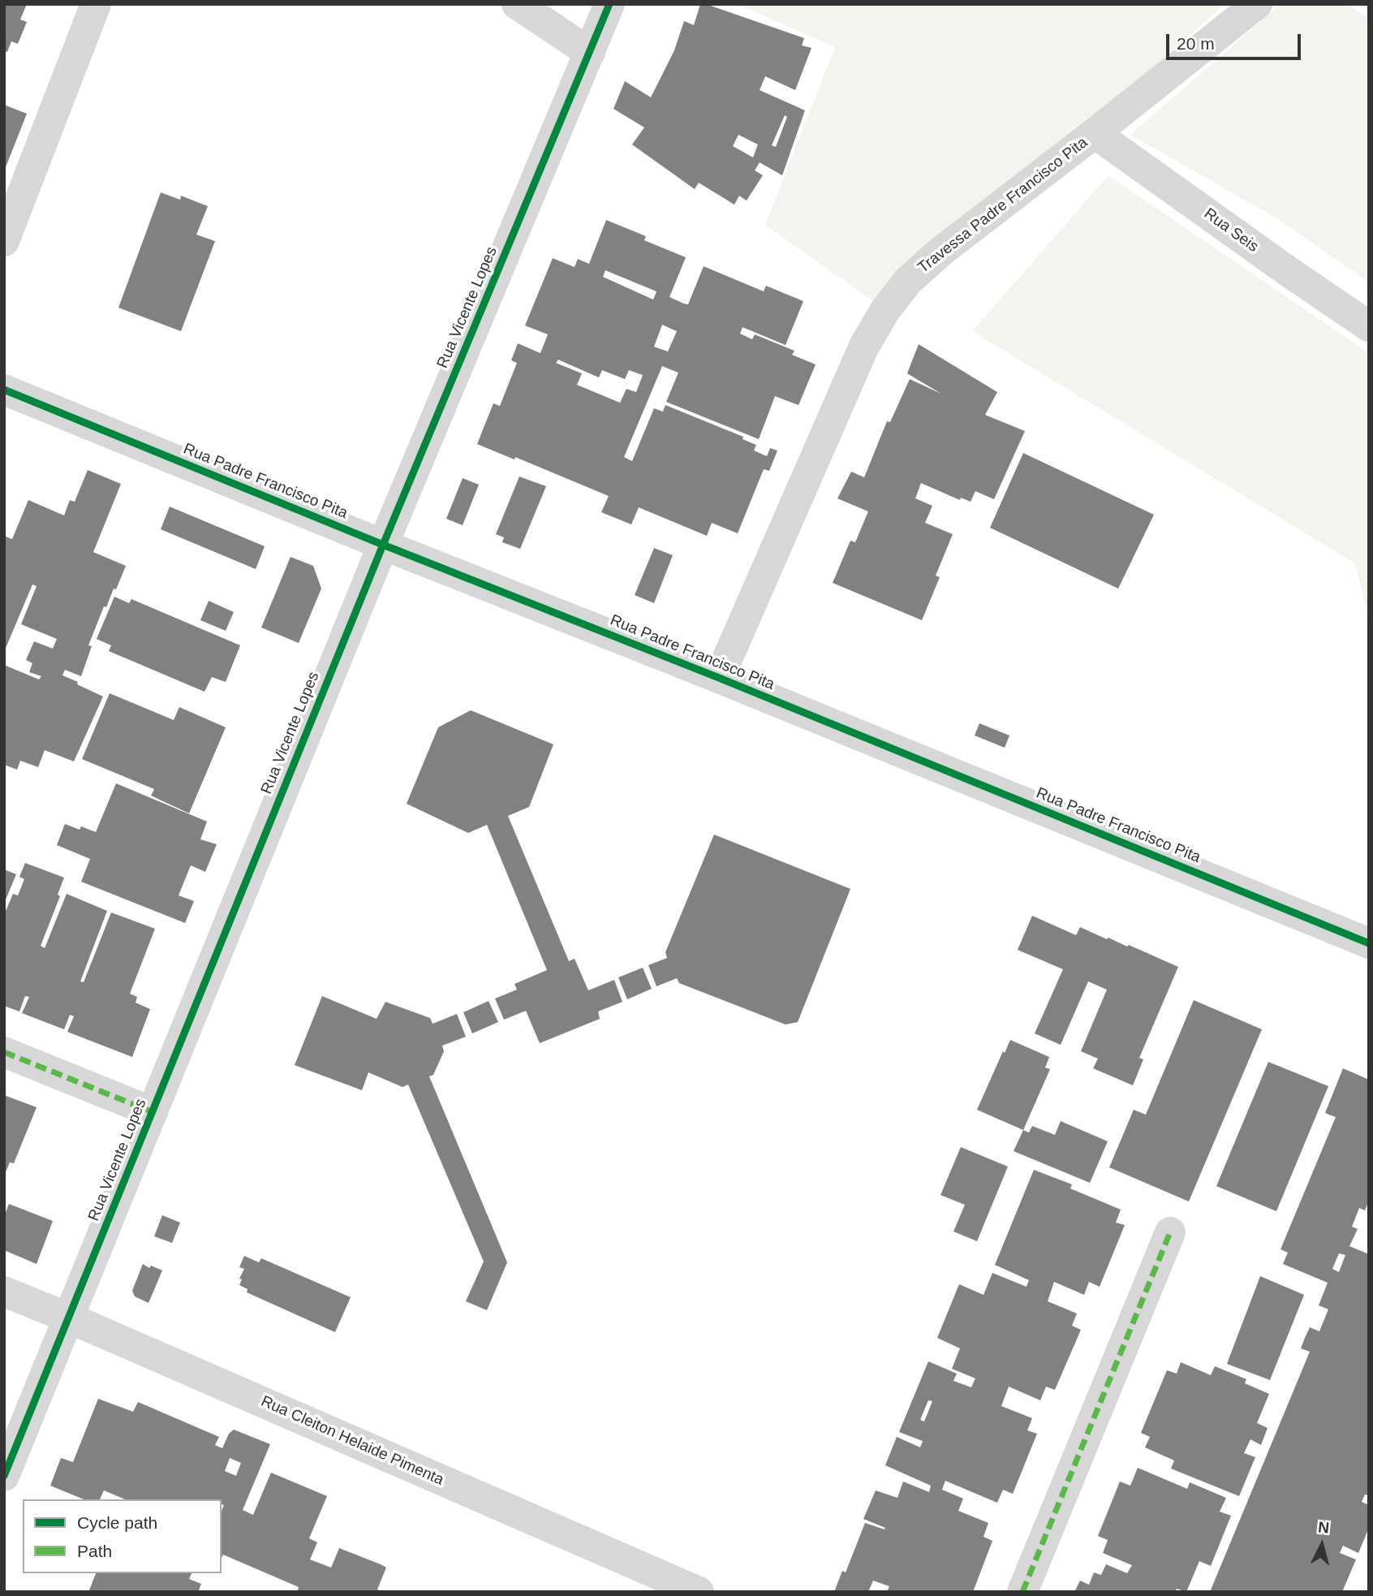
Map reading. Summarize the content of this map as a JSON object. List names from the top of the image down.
{
  "streets": {
    "street": [
      "Travessa Padre Francisco Pita",
      "Rua Seis",
      "Rua Vicente Lopes",
      "Rua Padre Francisco Pita",
      "Rua Cleiton Helaide Pimenta"
    ]
  },
  "crossings": [
    ["Travessa Padre Francisco Pita", "Rua Seis"],
    ["Travessa Padre Francisco Pita", "Rua Padre Francisco Pita"],
    ["Rua Vicente Lopes", "Rua Padre Francisco Pita"],
    ["Rua Vicente Lopes", "Rua Cleiton Helaide Pimenta"]
  ],
  "legend": ["Cycle path", "Path"],
  "scale_bar": "20 m",
  "north": "top"
}
